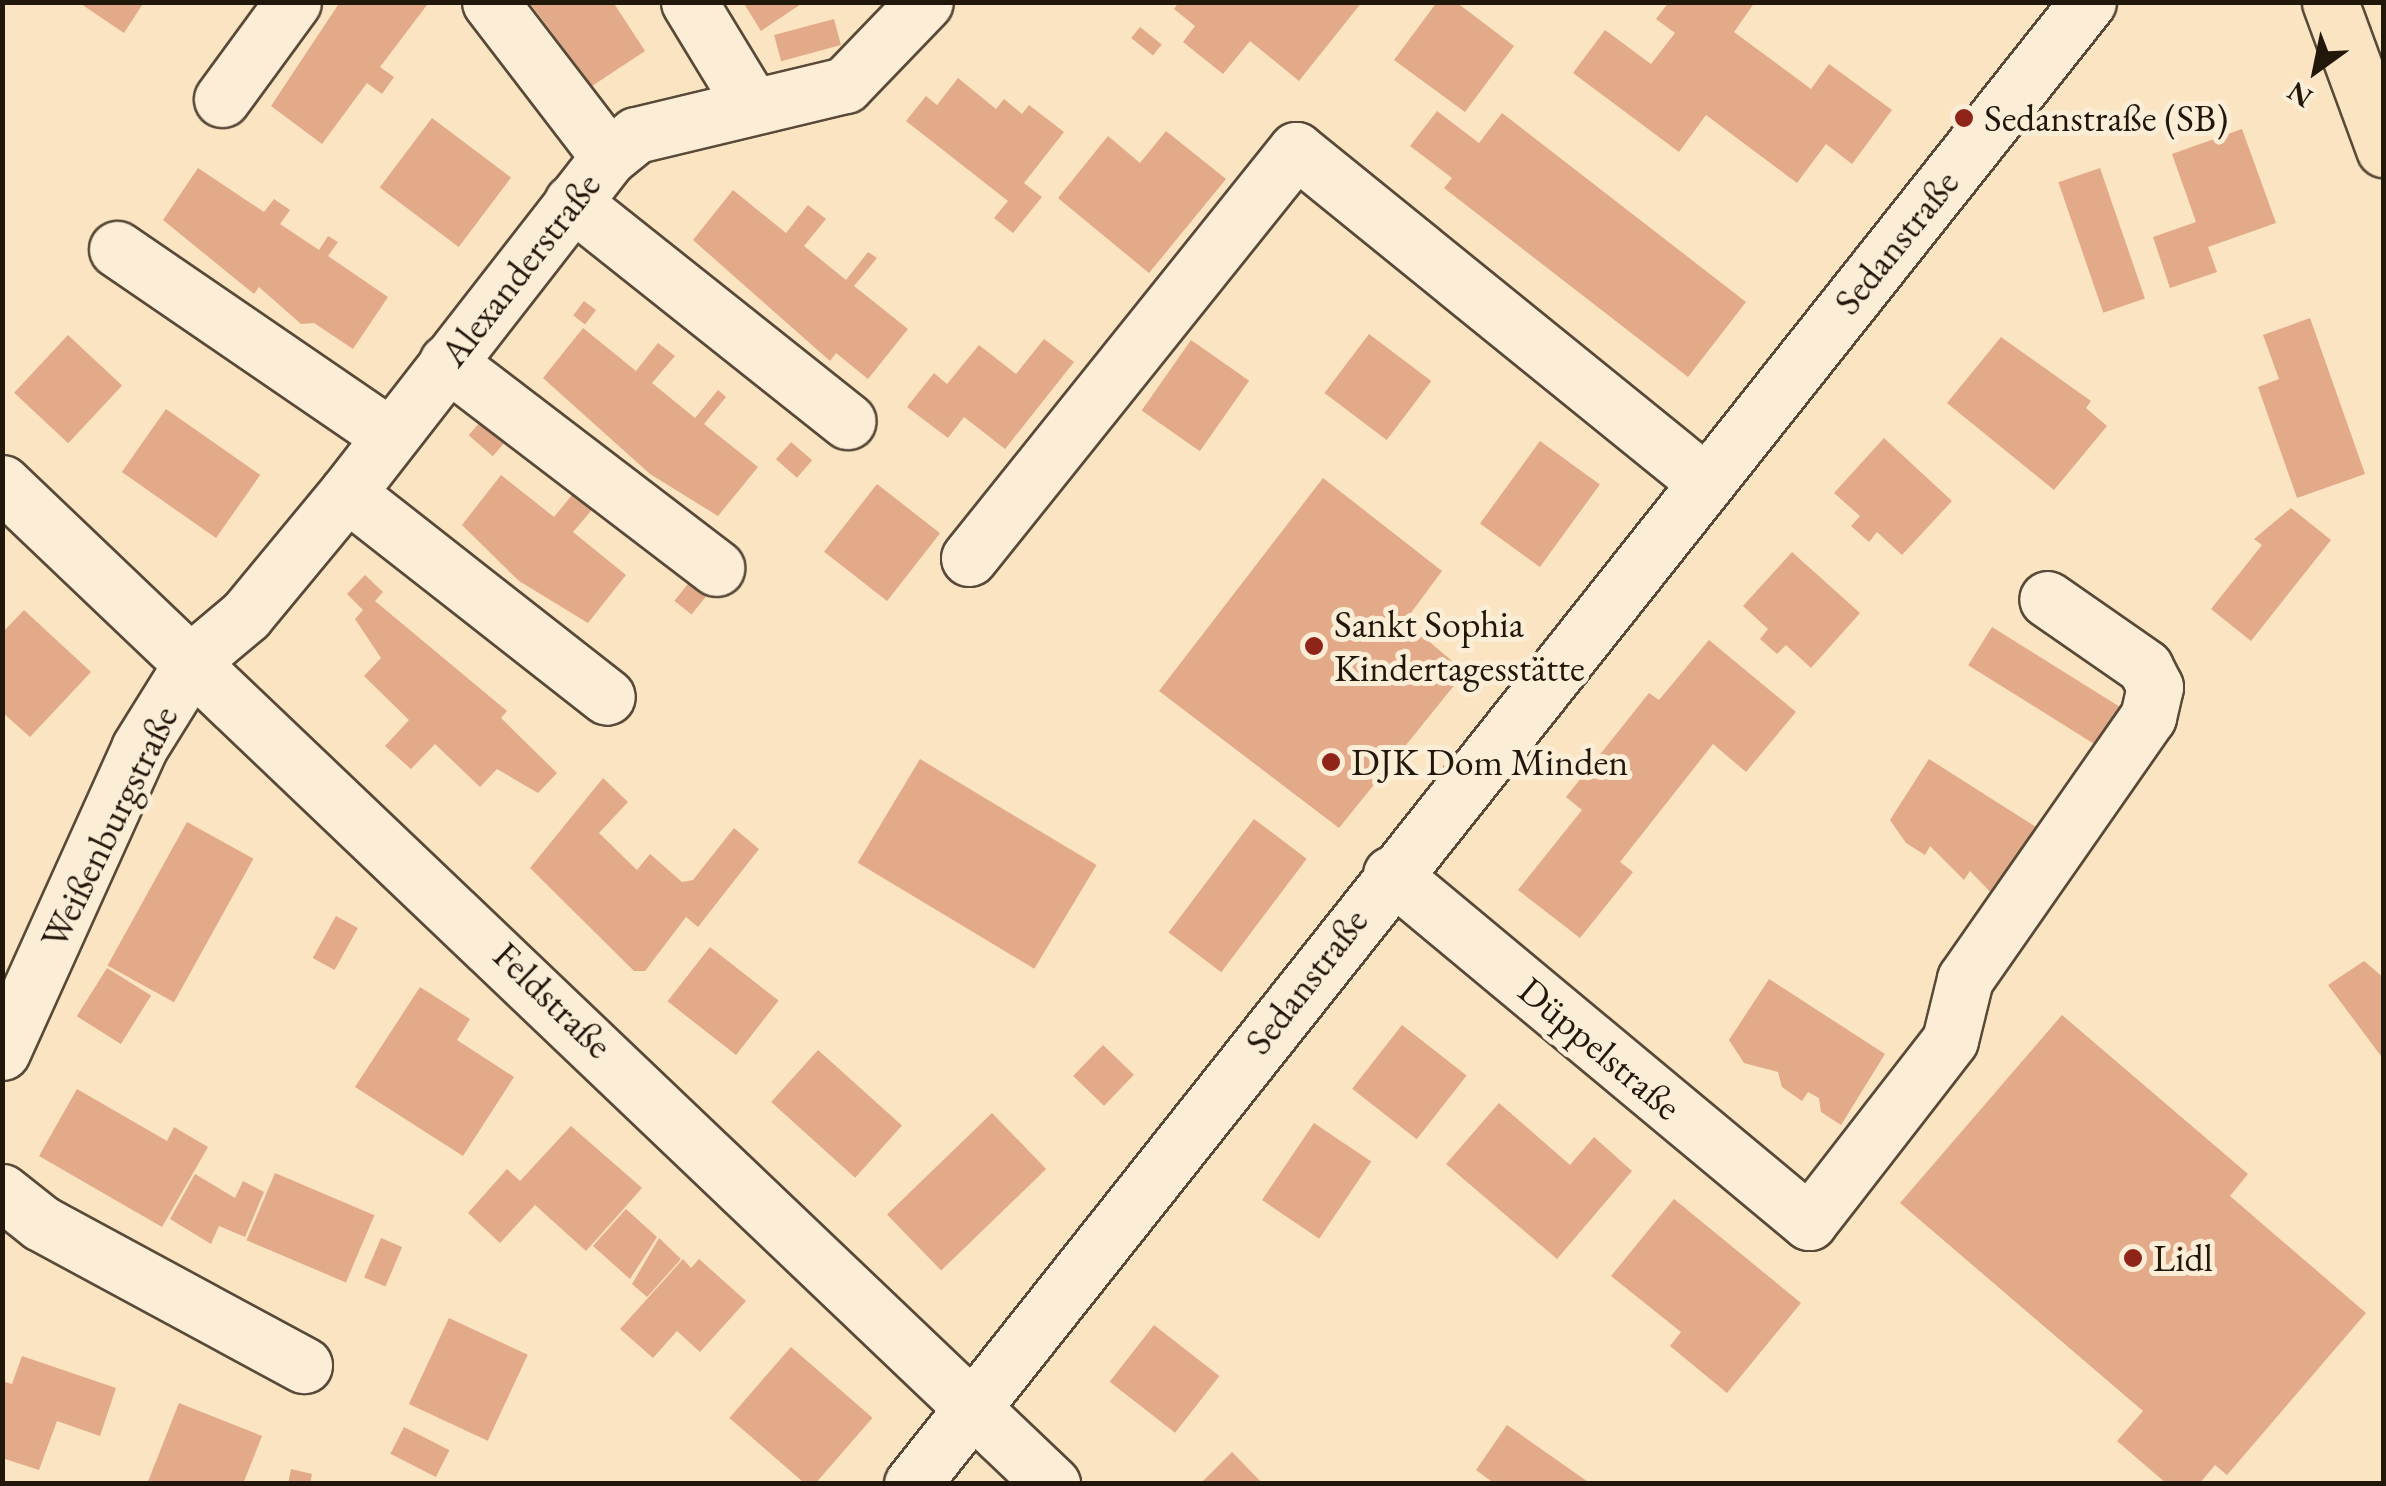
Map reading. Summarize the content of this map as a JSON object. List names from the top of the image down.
{
  "streets": {
    "street": [
      "Sedanstraße",
      "Alexanderstraße",
      "Weißenburgstraße",
      "Feldstraße",
      "Düppelstraße"
    ]
  },
  "crossings": [
    ["Sedanstraße", "Feldstraße"],
    ["Sedanstraße", "Düppelstraße"],
    ["Alexanderstraße", "Weißenburgstraße"],
    ["Alexanderstraße", "Feldstraße"],
    ["Weißenburgstraße", "Feldstraße"]
  ],
  "places": [
    "Sedanstraße (SB)",
    "Sankt Sophia Kindertagesstätte",
    "DJK Dom Minden",
    "Lidl"
  ],
  "north": "bottom left"
}
